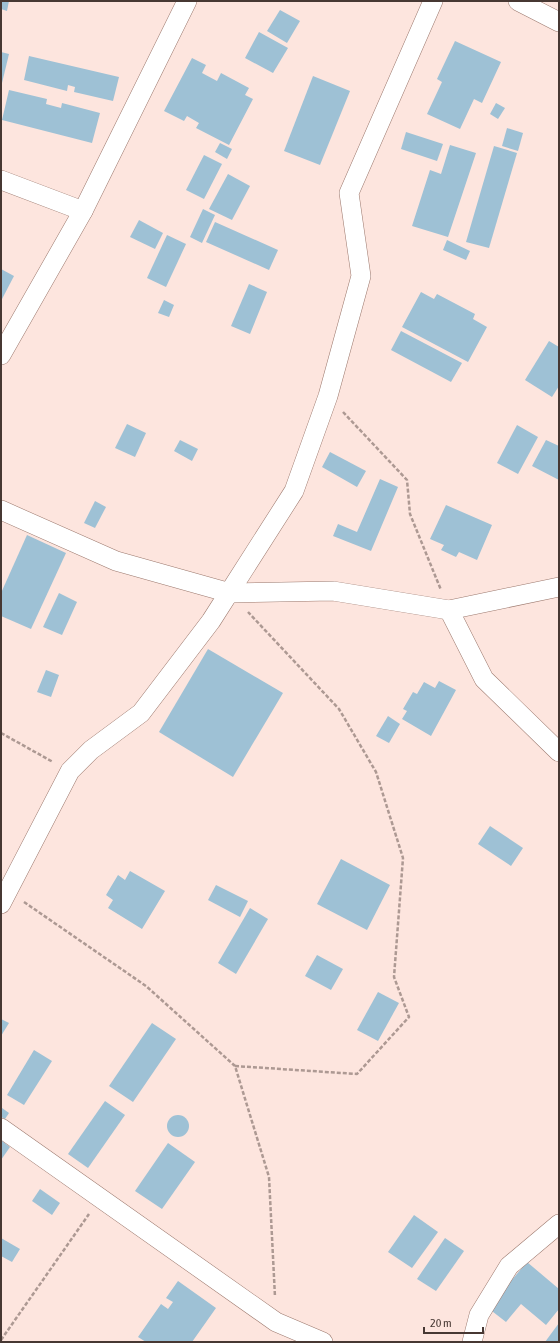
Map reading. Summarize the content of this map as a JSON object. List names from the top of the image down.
{
  "scale_bar": "20 m"
}
